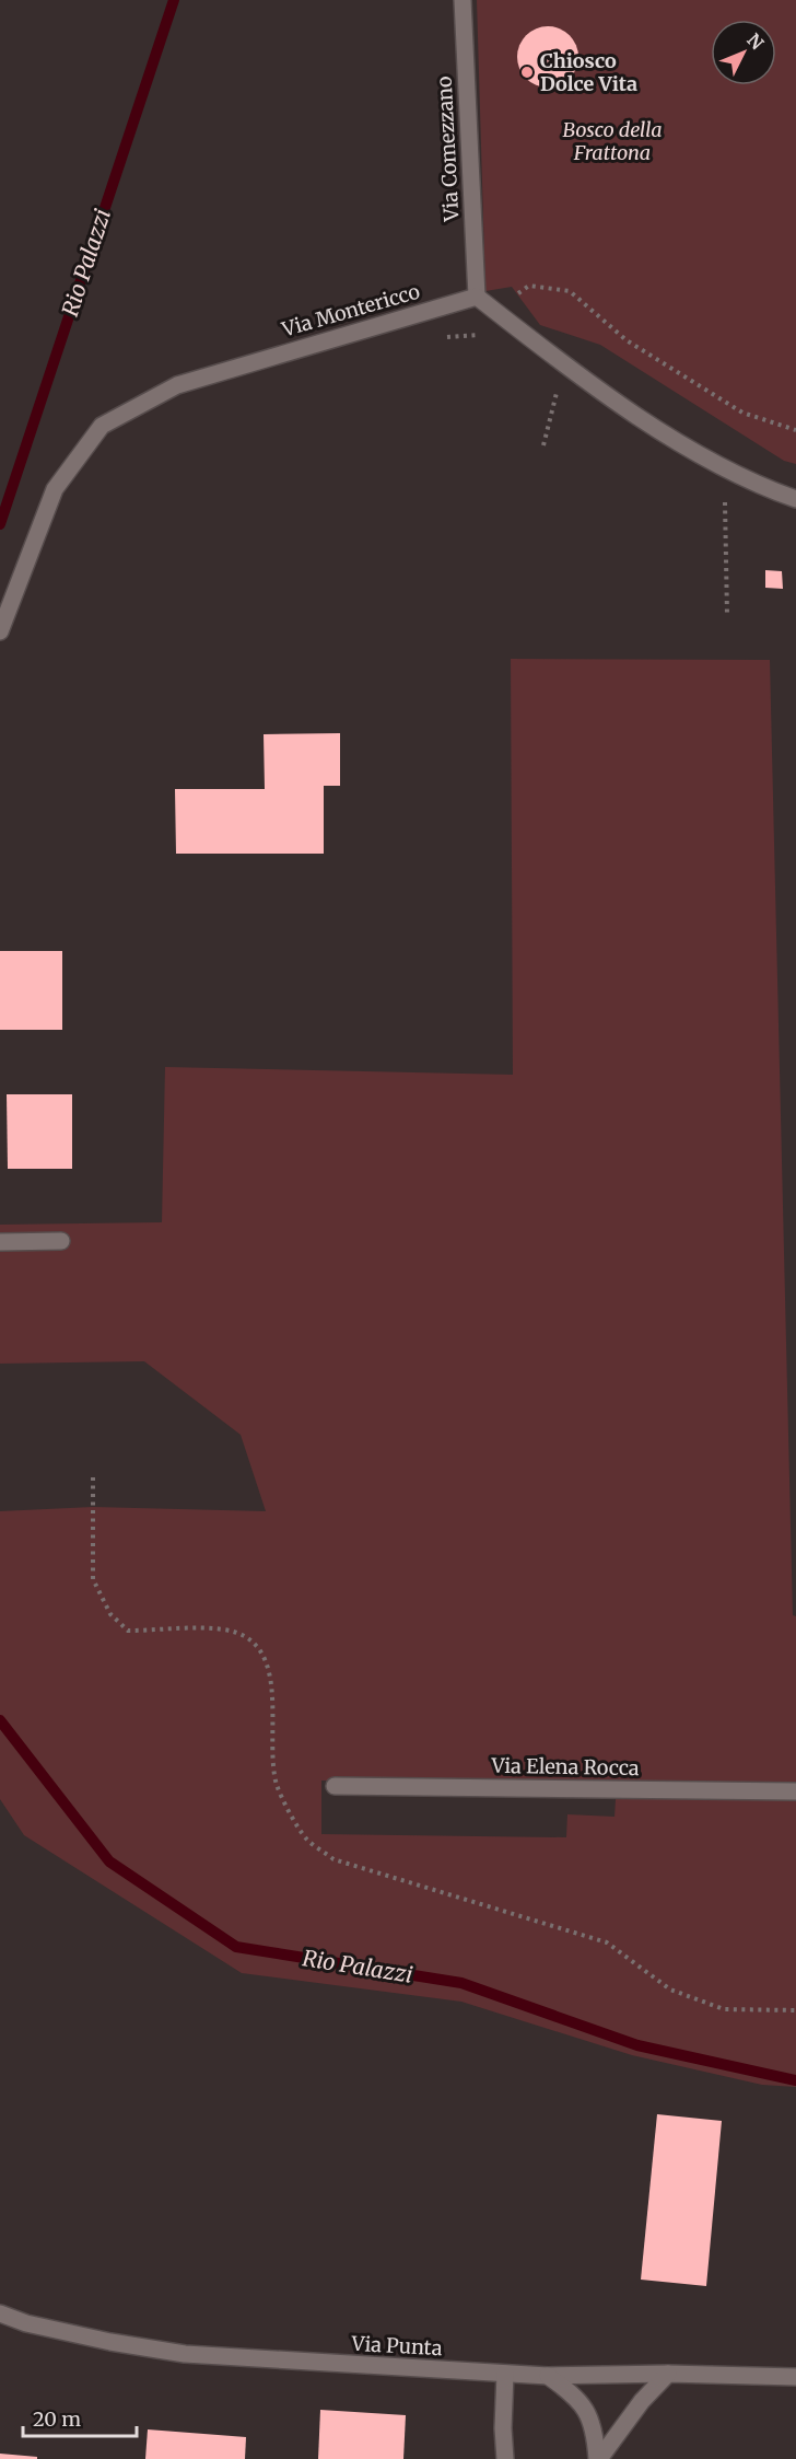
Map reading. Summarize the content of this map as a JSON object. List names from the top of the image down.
{
  "streets": {
    "street": [
      "Via Comezzano",
      "Via Montericco",
      "Via Elena Rocca",
      "Via Punta"
    ]
  },
  "crossings": [
    ["Via Comezzano", "Via Montericco"]
  ],
  "water": ["Rio Palazzi"],
  "parks": ["Bosco della Frattona"],
  "places": ["Chiosco Dolce Vita"],
  "scale_bar": "20 m",
  "north": "top right"
}
